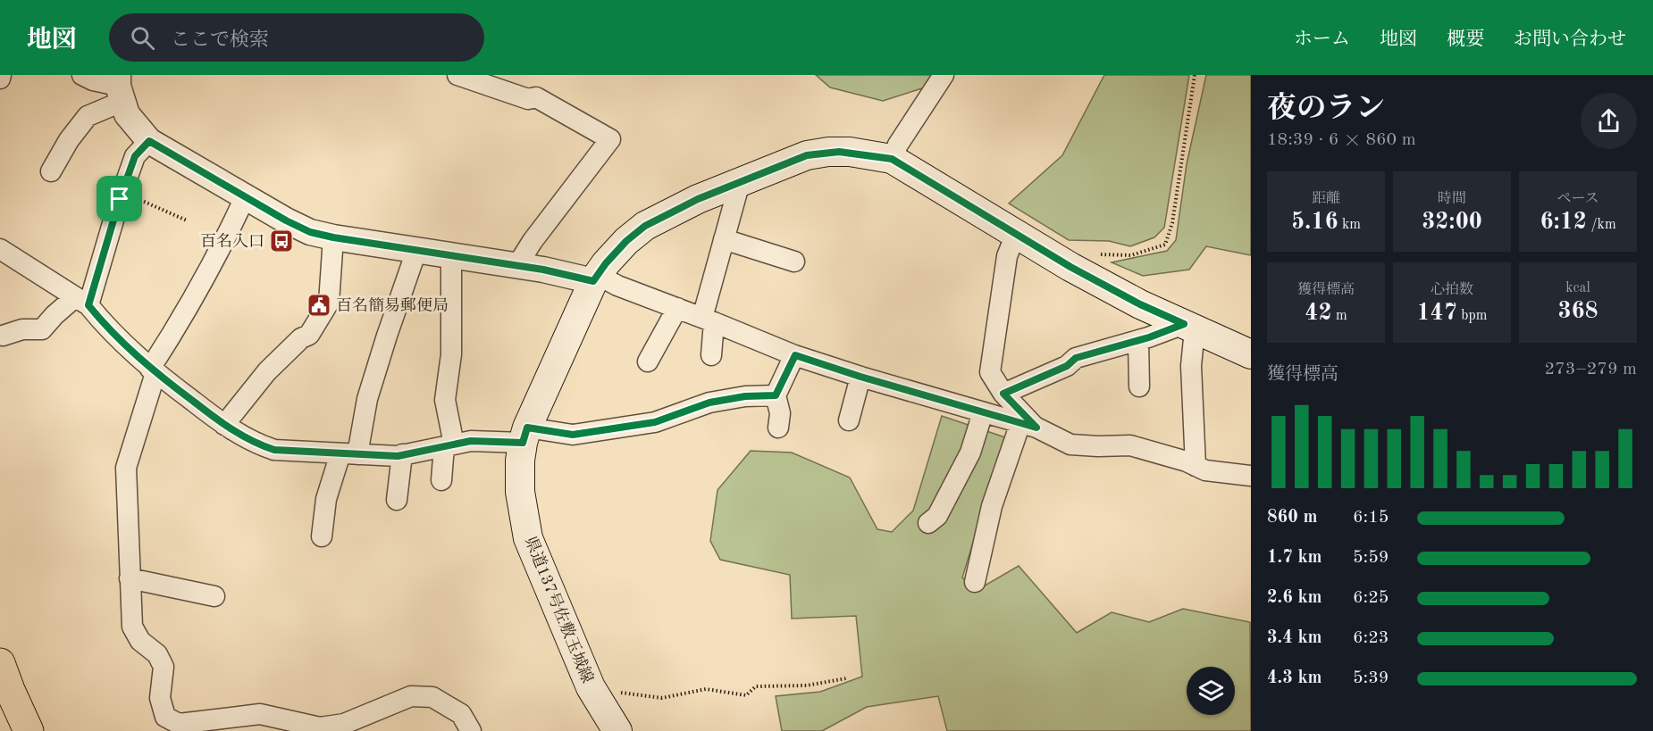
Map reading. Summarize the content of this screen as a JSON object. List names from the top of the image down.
{
  "streets": {
    "main road": ["県道137号佐敷玉城線"]
  },
  "places": {
    "bus stop": ["百名入口"],
    "public building": ["百名簡易郵便局"]
  },
  "page": {
    "header": "地図",
    "search": "ここで検索",
    "nav": [
      "ホーム",
      "地図",
      "概要",
      "お問い合わせ"
    ],
    "heading": ["夜のラン", "18:39 · 6 × 860 m"],
    "stats": [
      ["距離", "5.16 km"],
      ["時間", "32:00"],
      ["ペース", "6:12 /km"],
      ["獲得標高", "42 m"],
      ["心拍数", "147 bpm"],
      ["kcal", "368"]
    ],
    "chart": ["獲得標高", "273–279 m"],
    "list": [
      {
        "name": "860 m",
        "note": "6:15"
      },
      {
        "name": "1.7 km",
        "note": "5:59"
      },
      {
        "name": "2.6 km",
        "note": "6:25"
      },
      {
        "name": "3.4 km",
        "note": "6:23"
      },
      {
        "name": "4.3 km",
        "note": "5:39"
      }
    ]
  }
}
